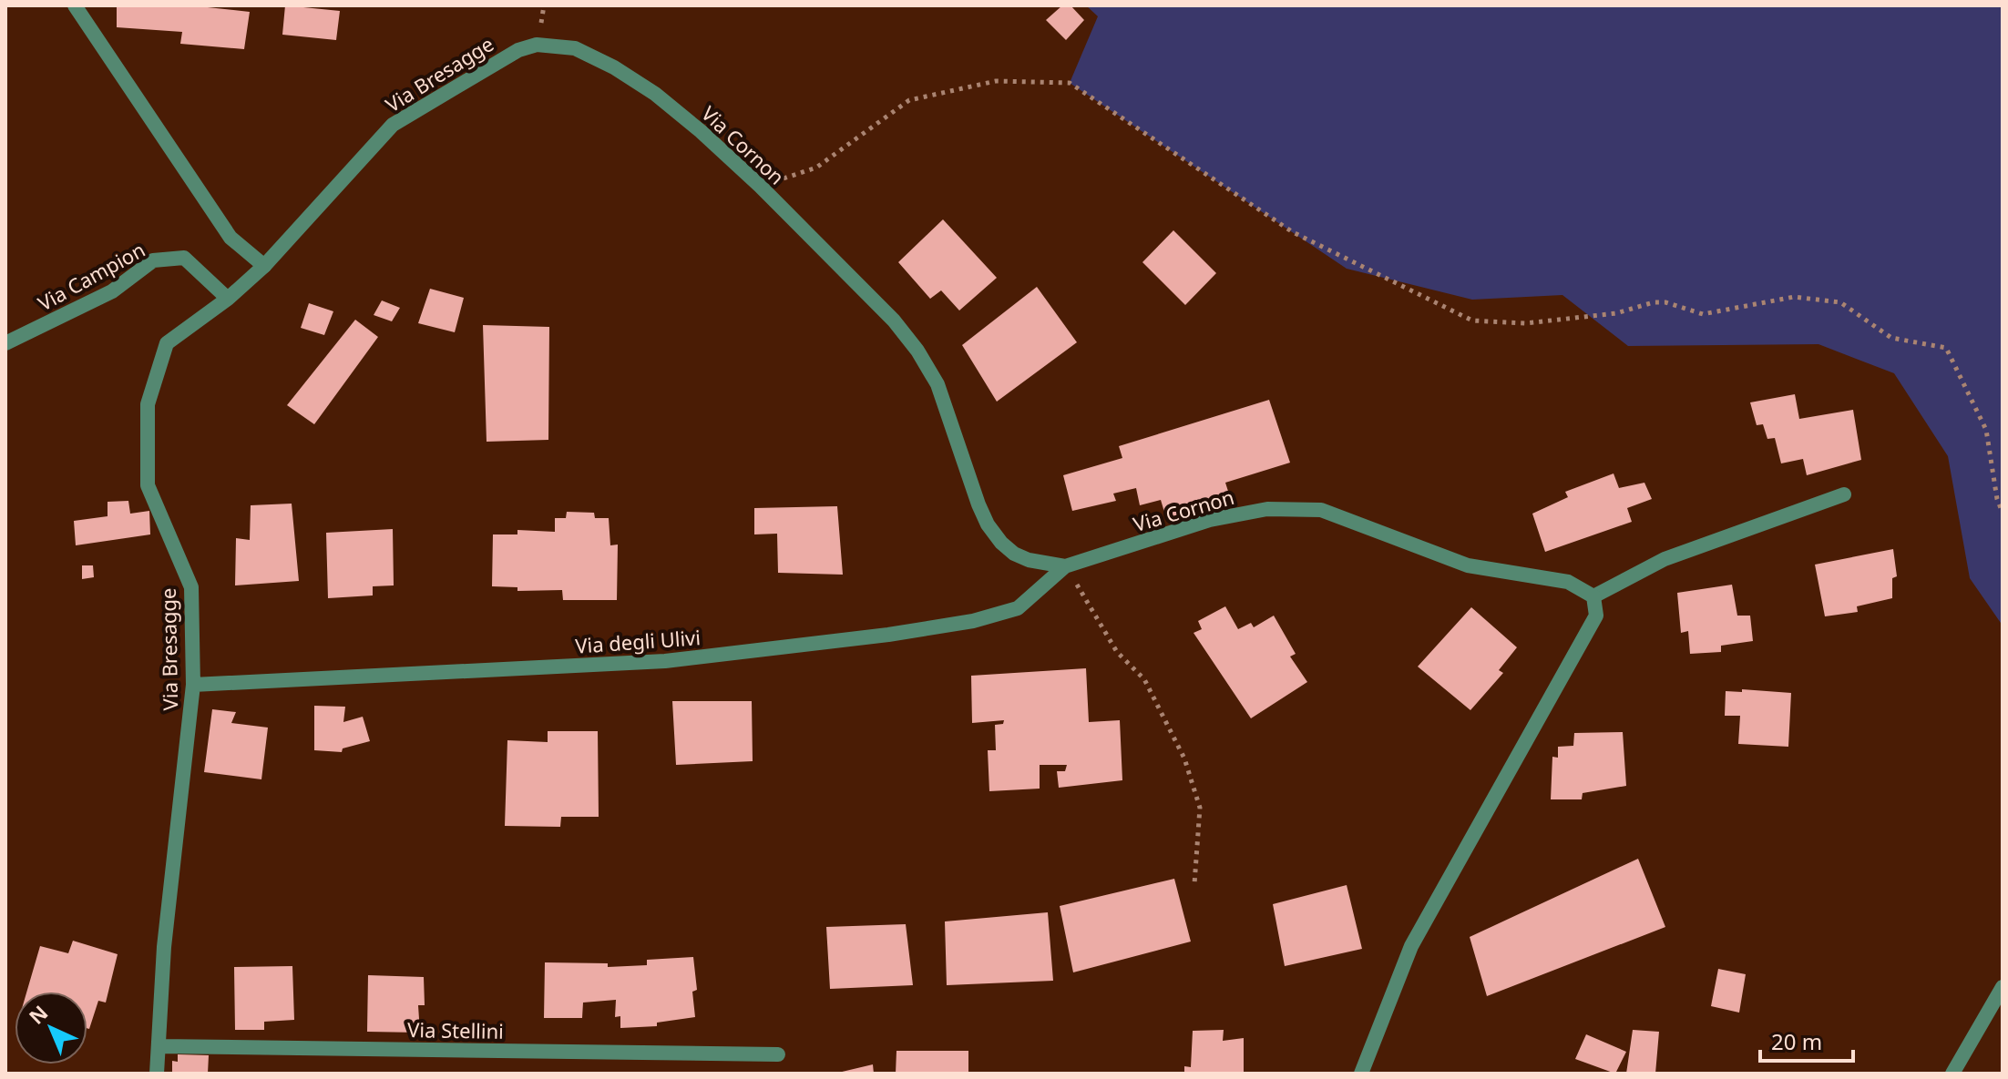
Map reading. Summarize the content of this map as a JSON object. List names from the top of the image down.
{
  "streets": {
    "street": [
      "Via Bresagge",
      "Via Cornon",
      "Via Campion",
      "Via degli Ulivi",
      "Via Stellini"
    ]
  },
  "crossings": [
    ["Via Bresagge", "Via Cornon"],
    ["Via Bresagge", "Via Campion"],
    ["Via Bresagge", "Via degli Ulivi"],
    ["Via Bresagge", "Via Stellini"],
    ["Via Cornon", "Via degli Ulivi"]
  ],
  "scale_bar": "20 m",
  "north": "top left"
}
